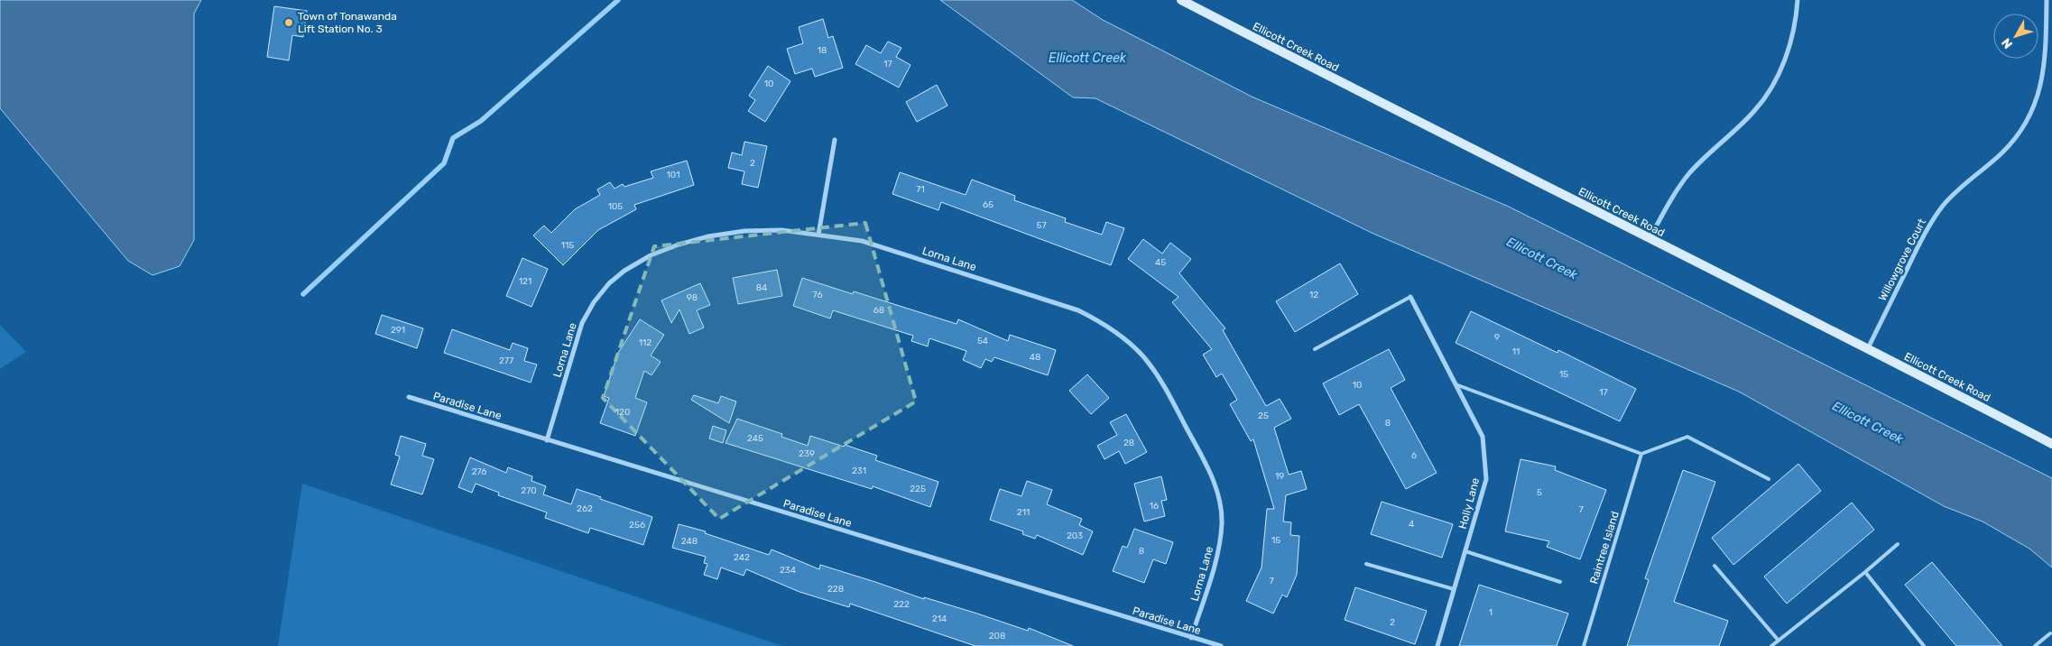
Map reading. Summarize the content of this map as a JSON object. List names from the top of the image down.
{
  "streets": {
    "street": [
      "Ellicott Creek Road",
      "Lorna Lane",
      "Willowgrove Court",
      "Paradise Lane",
      "Holly Lane"
    ],
    "lane": ["Raintree Island"]
  },
  "crossings": [
    ["Ellicott Creek Road", "Willowgrove Court"],
    ["Lorna Lane", "Paradise Lane"]
  ],
  "water": ["Ellicott Creek"],
  "places": ["Town of Tonawanda Lift Station No. 3"],
  "house_numbers": [
    "18",
    "17",
    "10",
    "2",
    "101",
    "71",
    "65",
    "105",
    "57",
    "115",
    "45",
    "121",
    "84",
    "76",
    "12",
    "98",
    "68",
    "291",
    "9",
    "54",
    "112",
    "11",
    "48",
    "277",
    "15",
    "10",
    "17",
    "120",
    "25",
    "8",
    "245",
    "28",
    "239",
    "6",
    "231",
    "276",
    "19",
    "225",
    "270",
    "5",
    "16",
    "262",
    "7",
    "211",
    "4",
    "256",
    "203",
    "15",
    "248",
    "8",
    "242",
    "234",
    "7",
    "228",
    "222",
    "1",
    "214",
    "2",
    "208"
  ],
  "north": "bottom left"
}
